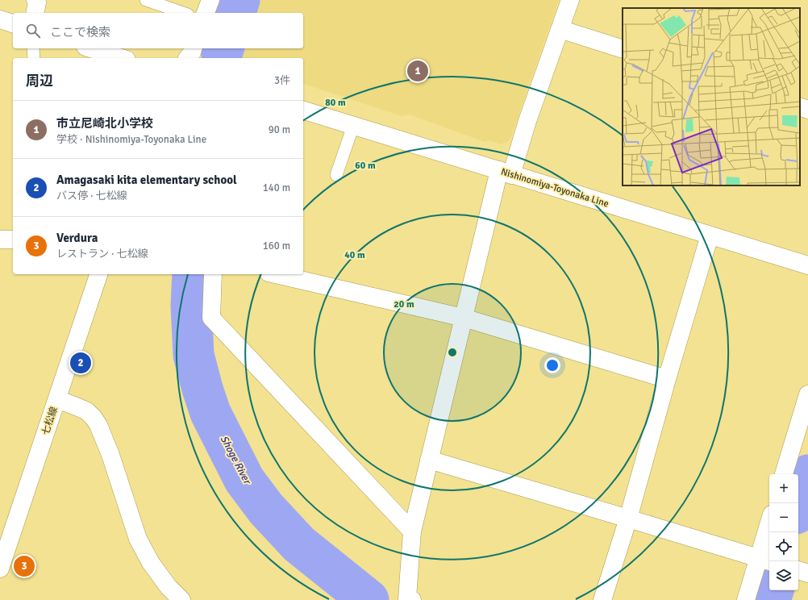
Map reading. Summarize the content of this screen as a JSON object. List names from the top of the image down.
{
  "streets": {
    "street": ["Nishinomiya-Toyonaka Line", "七松線"]
  },
  "water": ["Shoge River"],
  "page": {
    "search": "ここで検索",
    "heading": ["周辺", "3件"],
    "pins": ["1", "2", "3"],
    "list": [
      {
        "mark": "1",
        "name": "市立尼崎北小学校",
        "note": "学校 · Nishinomiya-Toyonaka Line",
        "value": "90 m"
      },
      {
        "mark": "2",
        "name": "Amagasaki kita elementary school",
        "note": "バス停 · 七松線",
        "value": "140 m"
      },
      {
        "mark": "3",
        "name": "Verdura",
        "note": "レストラン · 七松線",
        "value": "160 m"
      }
    ],
    "map_buttons": ["+", "−"]
  },
  "rings": [
    "80 m",
    "60 m",
    "40 m",
    "20 m"
  ]
}
